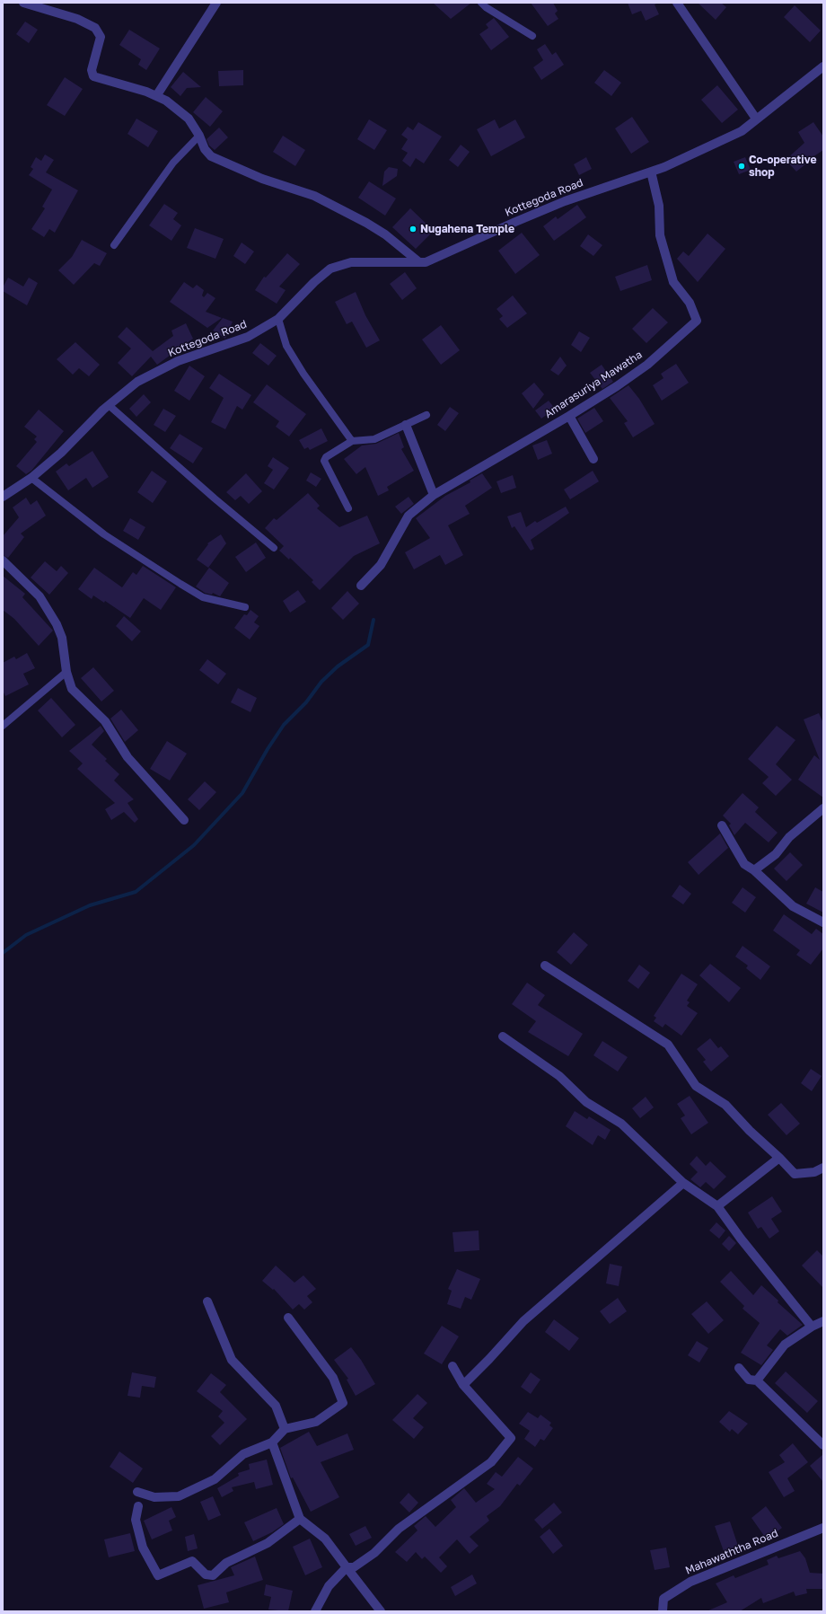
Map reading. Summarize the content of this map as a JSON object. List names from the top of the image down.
{
  "streets": {
    "street": ["Kottegoda Road", "Amarasuriya Mawatha", "Mahawaththa Road"]
  },
  "crossings": [
    ["Kottegoda Road", "Amarasuriya Mawatha"]
  ],
  "places": ["Co-operative shop", "Nugahena Temple"]
}
